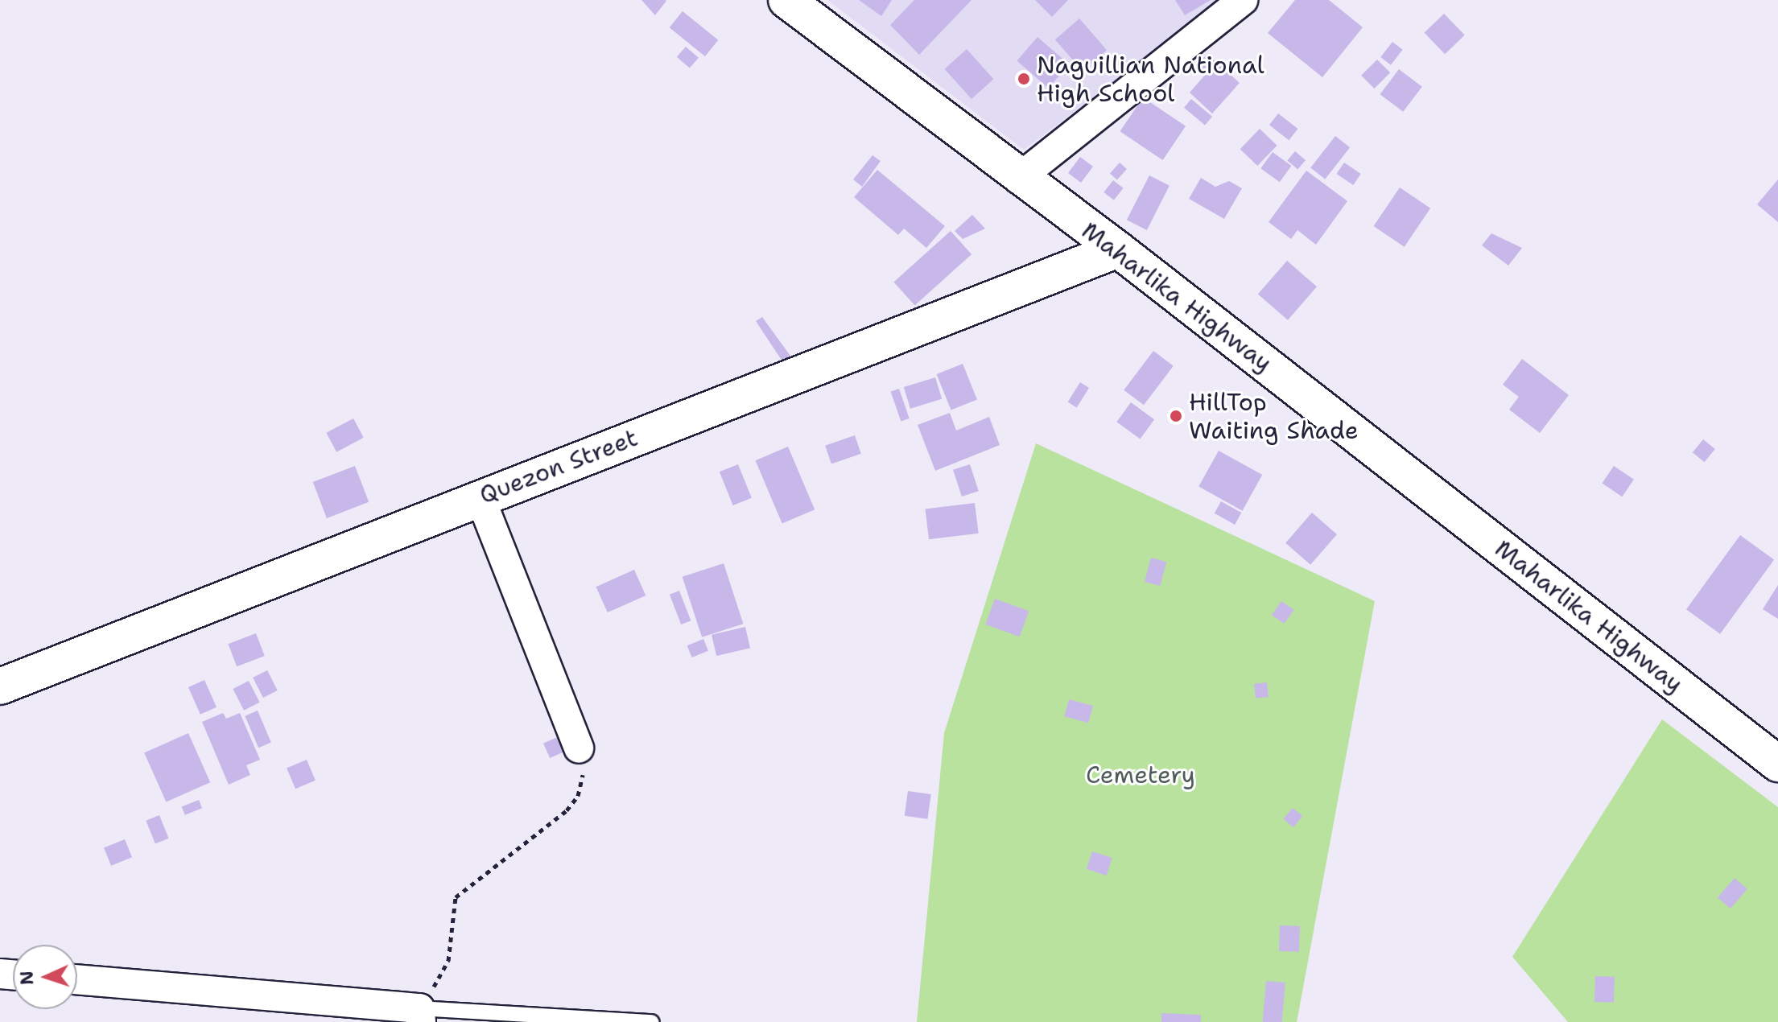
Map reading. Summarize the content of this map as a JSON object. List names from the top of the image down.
{
  "streets": {
    "main road": ["Maharlika Highway", "Quezon Street"]
  },
  "crossings": [
    ["Maharlika Highway", "Quezon Street"]
  ],
  "parks": ["Cemetery"],
  "places": ["Naguillian National High School", "HillTop Waiting Shade"],
  "north": "left"
}
